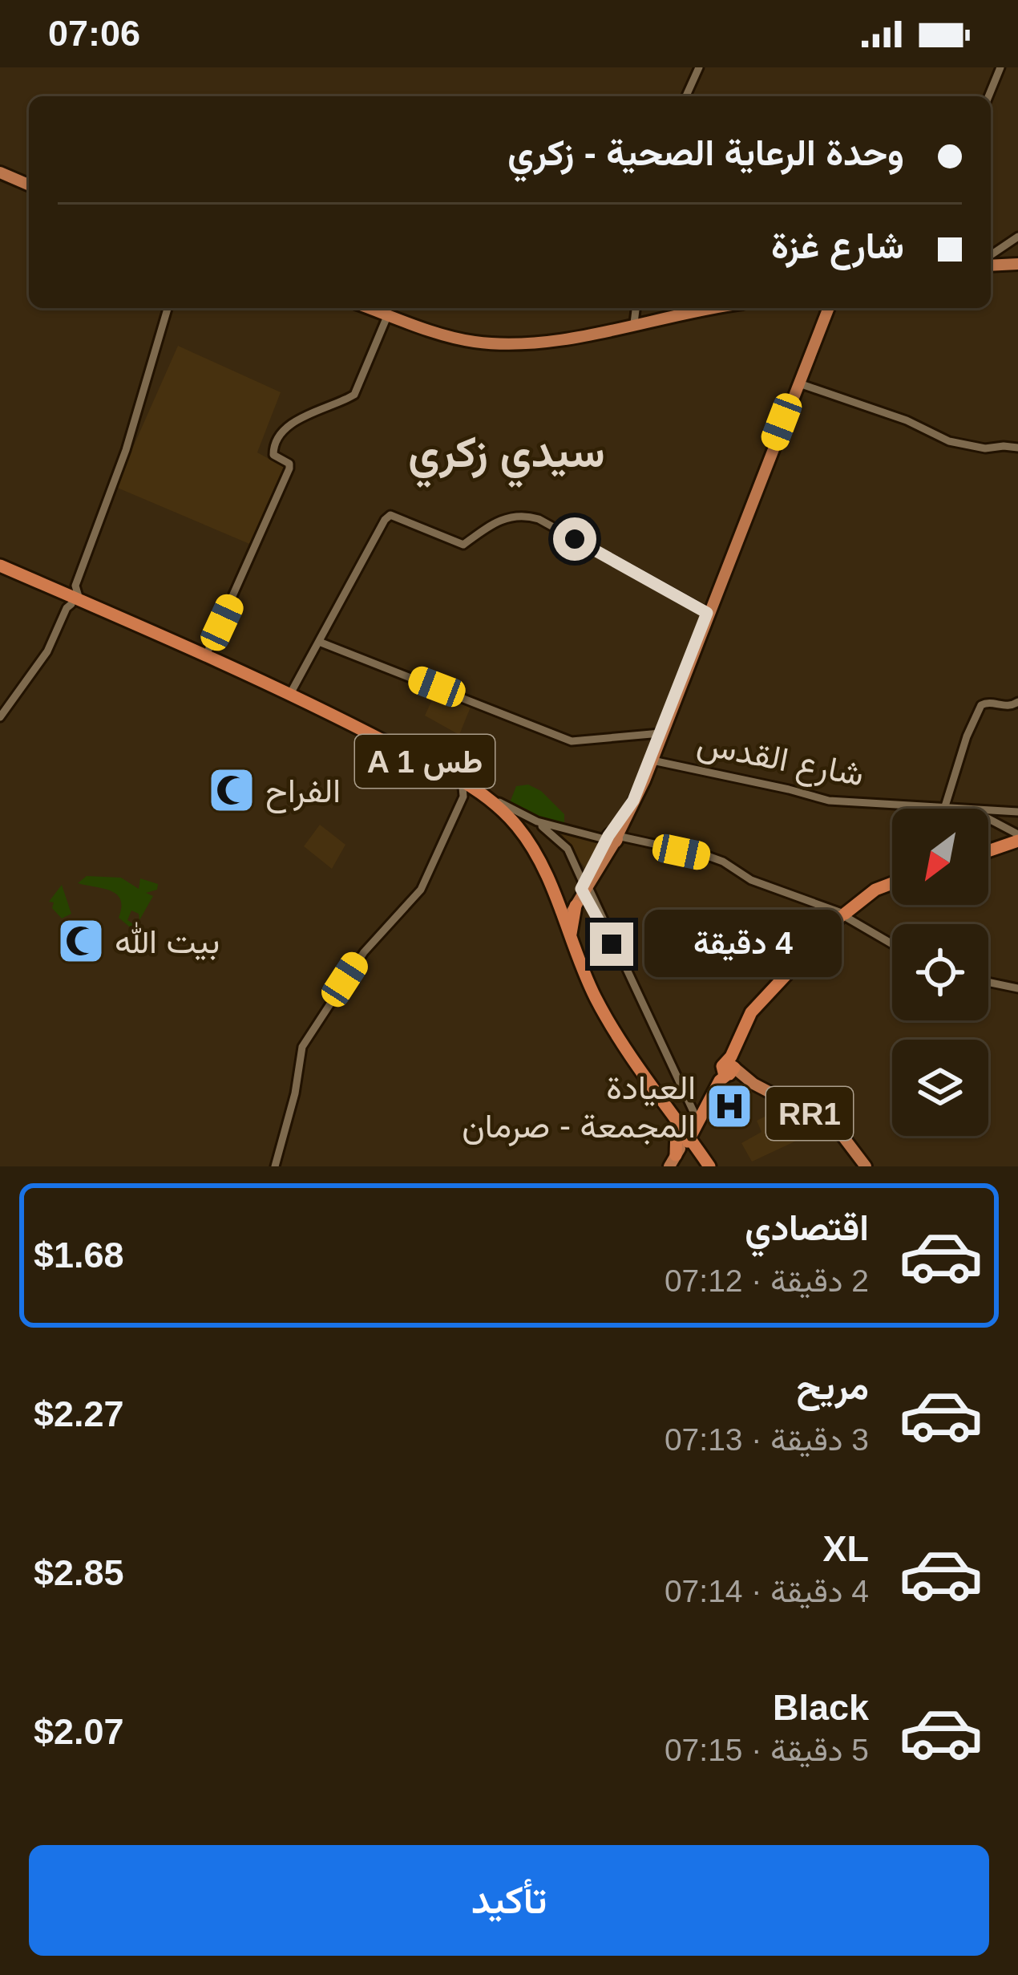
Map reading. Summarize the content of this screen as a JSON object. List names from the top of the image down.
{
  "streets": {
    "highway": ["A 1 طس"],
    "main road": ["RR1"],
    "street": ["شارع القدس"]
  },
  "districts": ["سيدي زكري"],
  "places": {
    "mosque": ["الفراح", "بيت الله"],
    "hospital": ["العيادة المجمعة - صرمان"]
  },
  "north": "bottom left",
  "page": {
    "status": "07:06",
    "banner": ["وحدة الرعاية الصحية - زكري", "شارع غزة"],
    "bubble": "4 دقيقة",
    "list": [
      {
        "name": "اقتصادي",
        "note": "2 دقيقة · 07:12",
        "value": "$1.68"
      },
      {
        "name": "مريح",
        "note": "3 دقيقة · 07:13",
        "value": "$2.27"
      },
      {
        "name": "XL",
        "note": "4 دقيقة · 07:14",
        "value": "$2.85"
      },
      {
        "name": "Black",
        "note": "5 دقيقة · 07:15",
        "value": "$2.07"
      }
    ],
    "buttons": "تأكيد"
  }
}
